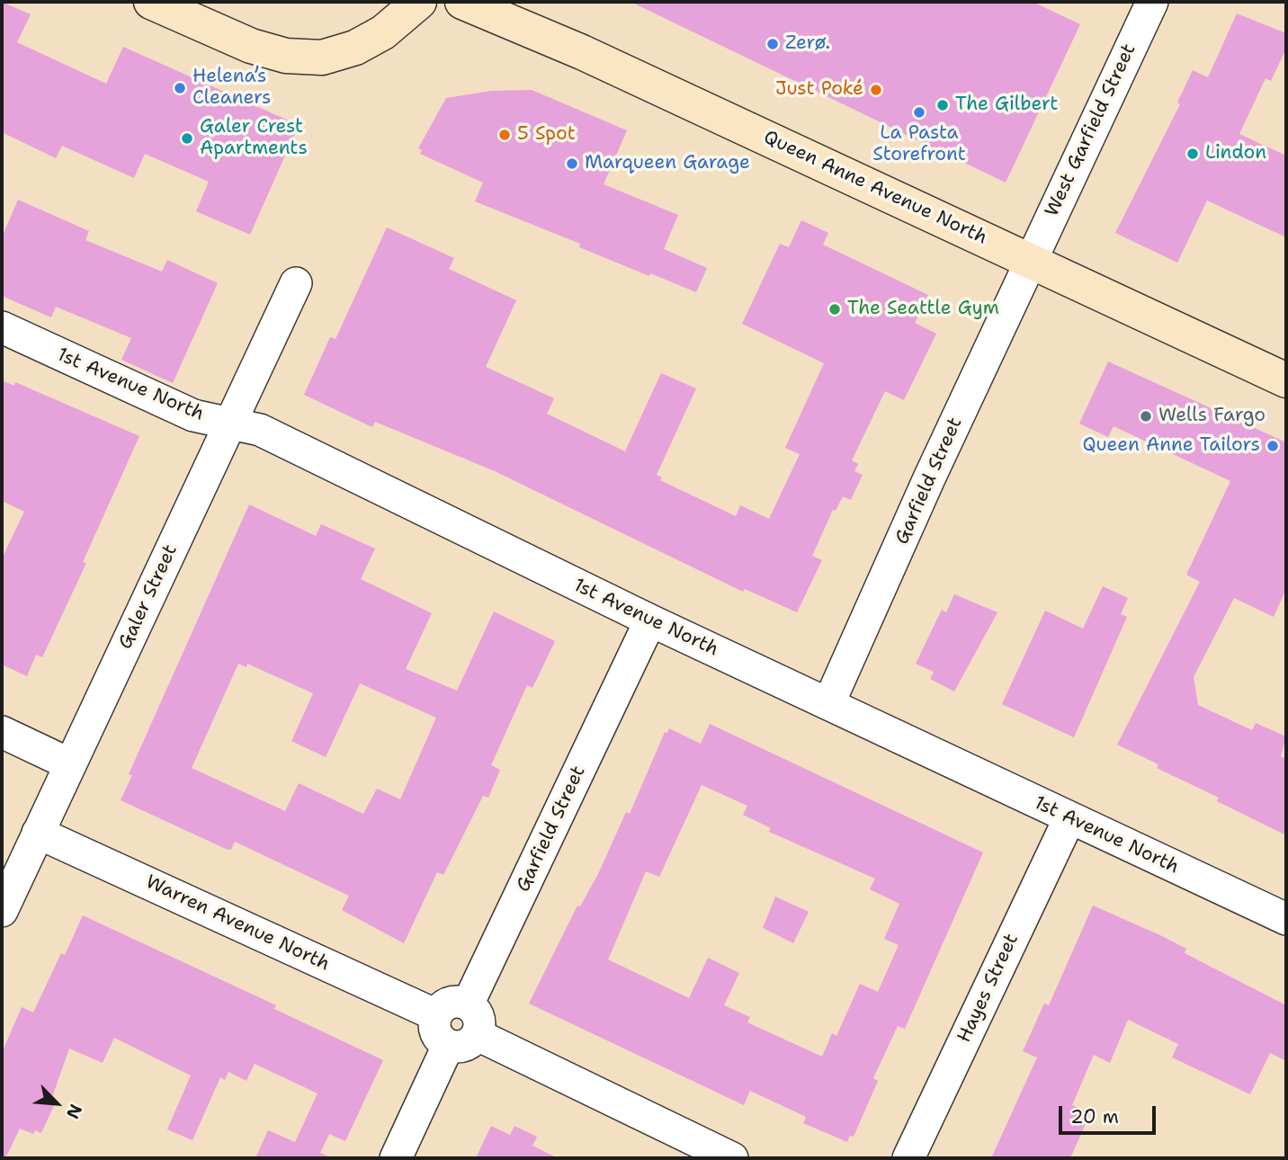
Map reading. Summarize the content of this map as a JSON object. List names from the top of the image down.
{
  "streets": {
    "main road": ["Queen Anne Avenue North"],
    "street": [
      "West Garfield Street",
      "1st Avenue North",
      "Garfield Street",
      "Galer Street",
      "Warren Avenue North",
      "Hayes Street"
    ]
  },
  "crossings": [
    ["West Garfield Street", "Queen Anne Avenue North"],
    ["West Garfield Street", "Garfield Street"],
    ["Queen Anne Avenue North", "Garfield Street"],
    ["1st Avenue North", "Garfield Street"],
    ["1st Avenue North", "Galer Street"],
    ["1st Avenue North", "Hayes Street"],
    ["Garfield Street", "Warren Avenue North"],
    ["Galer Street", "Warren Avenue North"]
  ],
  "places": [
    "Zerø.",
    "Helena’s Cleaners",
    "Just Poké",
    "The Gilbert",
    "La Pasta Storefront",
    "5 Spot",
    "Galer Crest Apartments",
    "Lindon",
    "Marqueen Garage",
    "The Seattle Gym",
    "Wells Fargo",
    "Queen Anne Tailors"
  ],
  "scale_bar": "20 m",
  "north": "bottom right"
}
